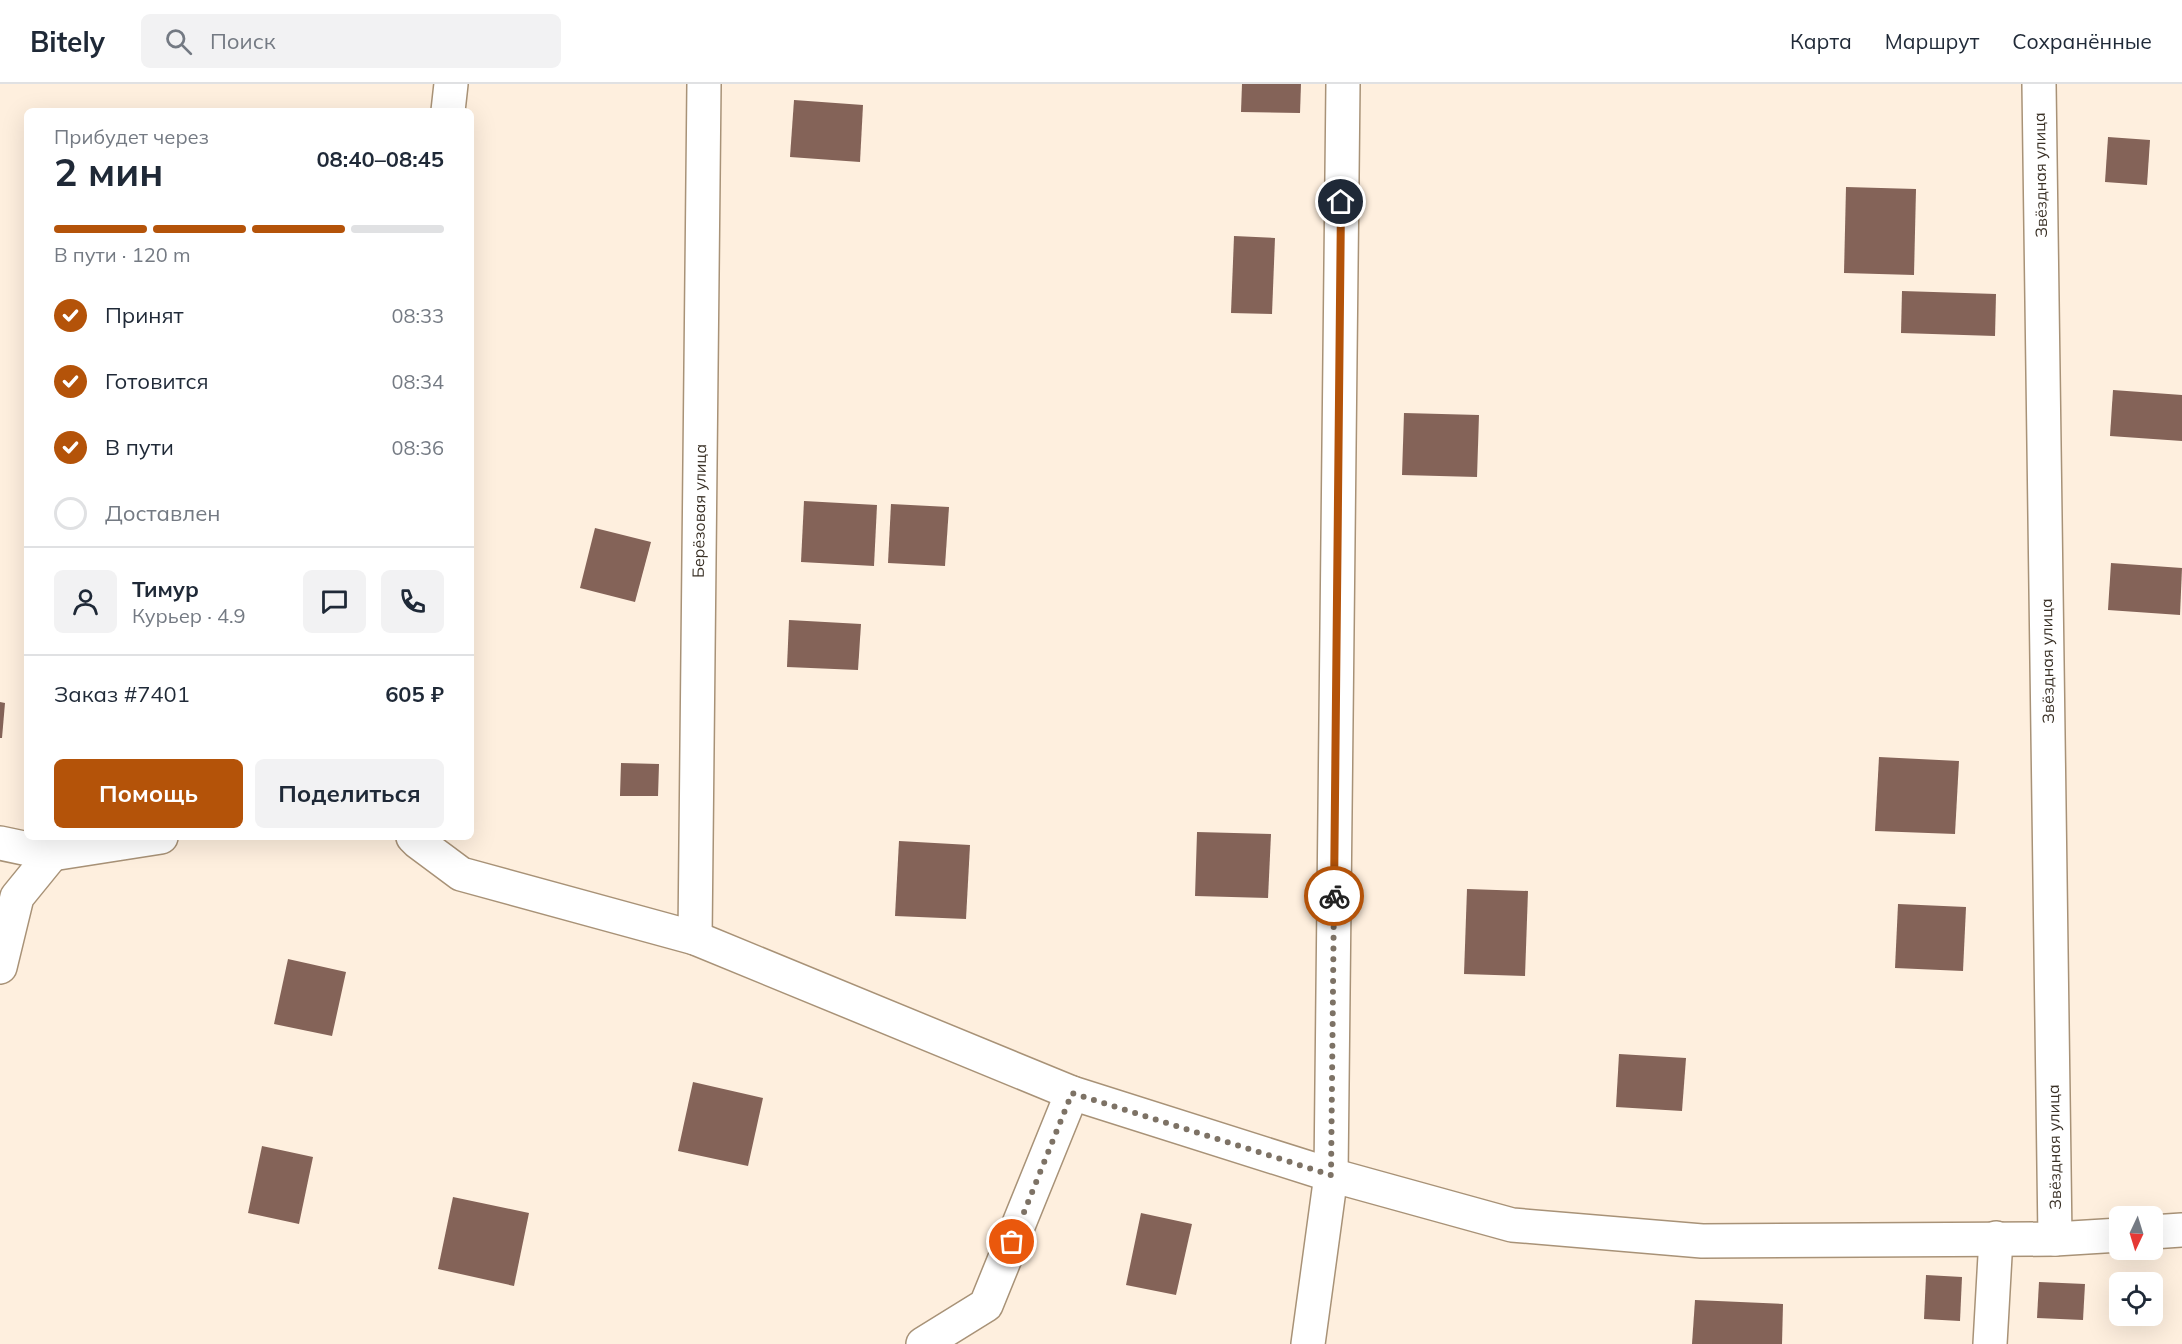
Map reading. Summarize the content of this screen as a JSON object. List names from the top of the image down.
{
  "streets": {
    "street": ["Звёздная улица", "Берёзовая улица"]
  },
  "north": "bottom",
  "page": {
    "header": "Bitely",
    "search": "Поиск",
    "nav": ["Карта", "Маршрут", "Сохранённые"],
    "heading": ["2 мин", "Прибудет через", "08:40–08:45"],
    "panel": [
      "Тимур",
      "Курьер · 4.9",
      "Заказ #7401",
      "605 ₽"
    ],
    "bar": "В пути · 120 m",
    "list": [
      ["Принят", "08:33"],
      ["Готовится", "08:34"],
      ["В пути", "08:36"],
      "Доставлен"
    ],
    "buttons": ["Помощь", "Поделиться"]
  }
}
